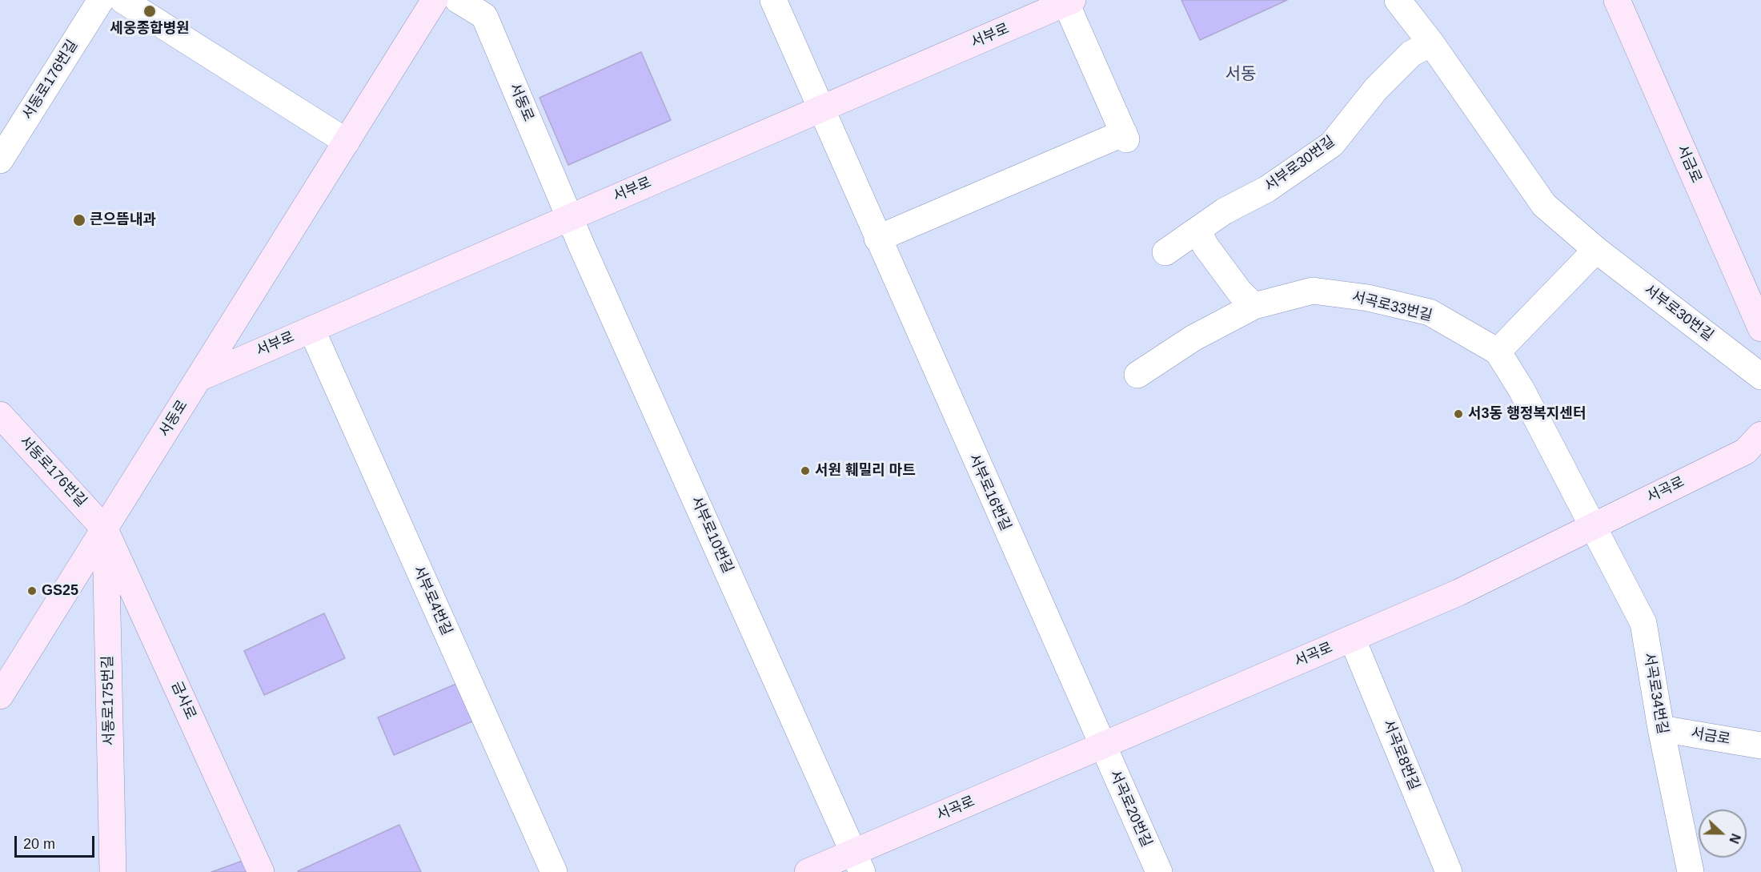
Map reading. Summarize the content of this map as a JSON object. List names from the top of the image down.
{
  "streets": {
    "street": [
      "서부로",
      "서동로176번길",
      "서동로",
      "서부로30번길",
      "서금로",
      "서곡로33번길",
      "서곡로",
      "서부로16번길",
      "서부로10번길",
      "서부로4번길",
      "서곡로34번길",
      "서동로175번길",
      "금사로",
      "서곡로8번길",
      "서곡로20번길"
    ]
  },
  "crossings": [
    ["서부로", "서동로"],
    ["서부로", "서부로16번길"],
    ["서부로", "서부로10번길"],
    ["서부로", "서부로4번길"],
    ["서동로176번길", "서동로"],
    ["서동로176번길", "서동로175번길"],
    ["서동로176번길", "금사로"],
    ["서동로", "서부로10번길"],
    ["서동로", "서동로175번길"],
    ["서동로", "금사로"],
    ["서금로", "서곡로34번길"],
    ["서곡로33번길", "서곡로"],
    ["서곡로33번길", "서곡로34번길"],
    ["서곡로", "서부로16번길"],
    ["서곡로", "서부로10번길"],
    ["서곡로", "서곡로34번길"],
    ["서곡로", "서곡로8번길"],
    ["서곡로", "서곡로20번길"],
    ["서부로16번길", "서곡로20번길"],
    ["서동로175번길", "금사로"]
  ],
  "districts": ["서동"],
  "places": [
    "세웅종합병원",
    "큰으뜸내과",
    "서3동 행정복지센터",
    "서원 훼밀리 마트",
    "GS25"
  ],
  "scale_bar": "20 m",
  "north": "right"
}
